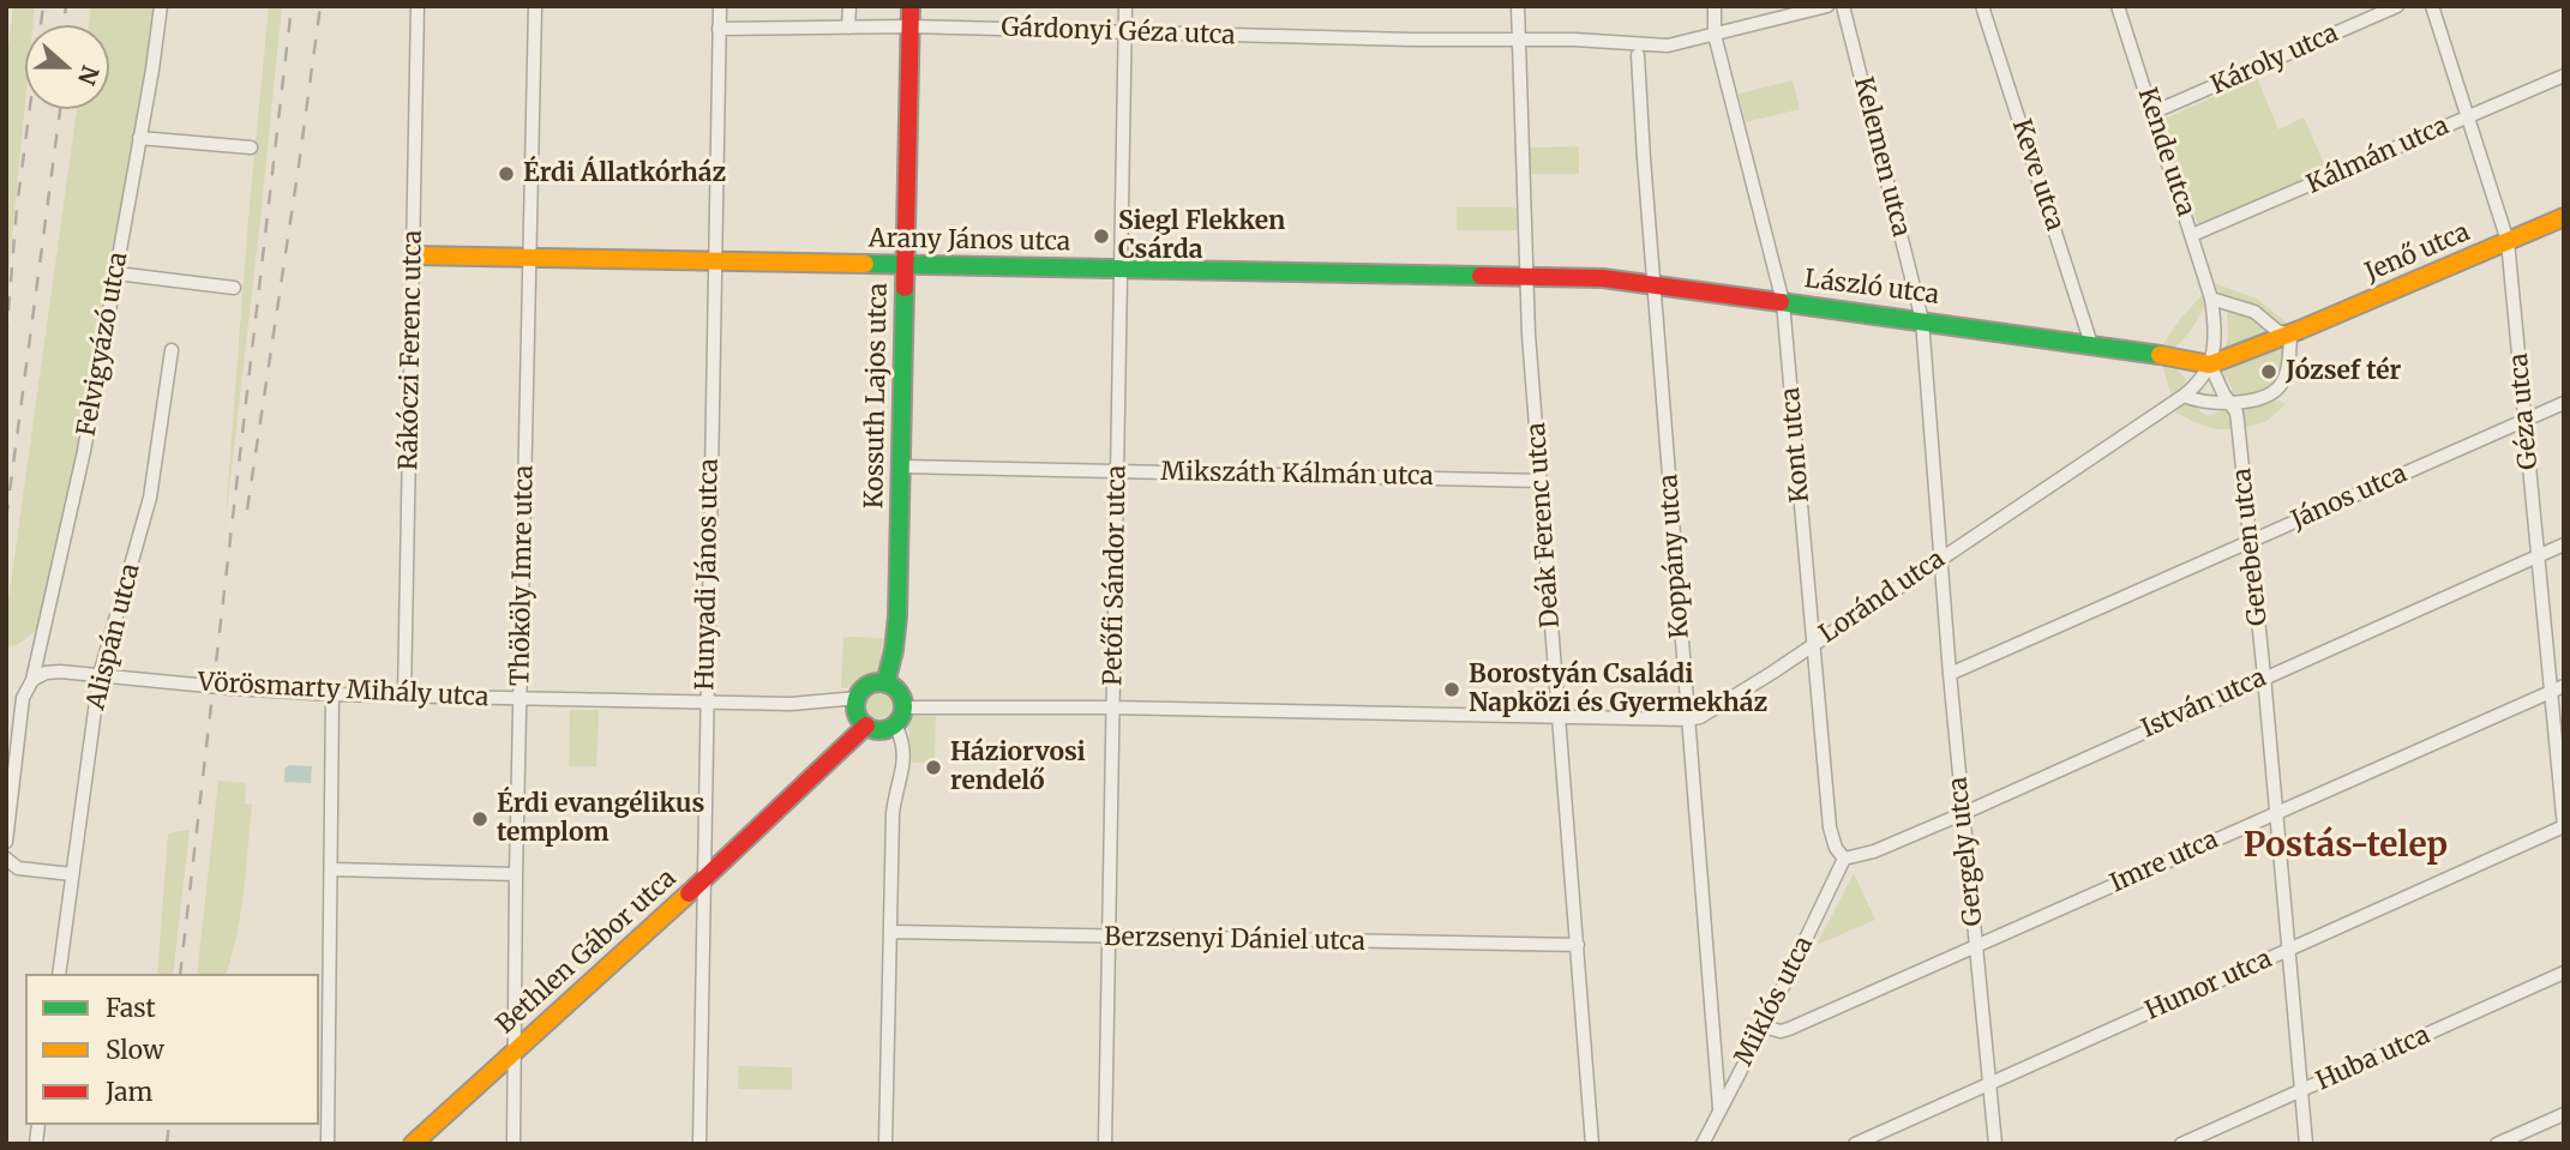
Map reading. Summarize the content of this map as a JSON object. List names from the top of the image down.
{
  "streets": {
    "street": [
      "Gárdonyi Géza utca",
      "Károly utca",
      "Kende utca",
      "Kálmán utca",
      "Kelemen utca",
      "Keve utca",
      "Arany János utca",
      "Jenő utca",
      "László utca",
      "Felvigyázó utca",
      "Rákóczi Ferenc utca",
      "Kossuth Lajos utca",
      "Géza utca",
      "Kont utca",
      "Mikszáth Kálmán utca",
      "János utca",
      "Deák Ferenc utca",
      "Gereben utca",
      "Koppány utca",
      "Hunyadi János utca",
      "Thököly Imre utca",
      "Petőfi Sándor utca",
      "Loránd utca",
      "Alispán utca",
      "Vörösmarty Mihály utca",
      "István utca",
      "Gergely utca",
      "Imre utca",
      "Berzsenyi Dániel utca",
      "Bethlen Gábor utca",
      "Hunor utca",
      "Miklós utca",
      "Huba utca"
    ]
  },
  "crossings": [
    ["Gárdonyi Géza utca", "Kossuth Lajos utca"],
    ["Gárdonyi Géza utca", "Deák Ferenc utca"],
    ["Gárdonyi Géza utca", "Hunyadi János utca"],
    ["Gárdonyi Géza utca", "Petőfi Sándor utca"],
    ["Károly utca", "Kende utca"],
    ["Kende utca", "Kálmán utca"],
    ["Kálmán utca", "Géza utca"],
    ["Kelemen utca", "László utca"],
    ["Kelemen utca", "Loránd utca"],
    ["Kelemen utca", "Gergely utca"],
    ["Keve utca", "László utca"],
    ["Arany János utca", "László utca"],
    ["Arany János utca", "Rákóczi Ferenc utca"],
    ["Arany János utca", "Kossuth Lajos utca"],
    ["Arany János utca", "Deák Ferenc utca"],
    ["Arany János utca", "Hunyadi János utca"],
    ["Arany János utca", "Thököly Imre utca"],
    ["Arany János utca", "Petőfi Sándor utca"],
    ["Jenő utca", "Géza utca"],
    ["László utca", "Kont utca"],
    ["László utca", "Deák Ferenc utca"],
    ["László utca", "Koppány utca"],
    ["Felvigyázó utca", "Vörösmarty Mihály utca"],
    ["Rákóczi Ferenc utca", "Vörösmarty Mihály utca"],
    ["Kossuth Lajos utca", "Mikszáth Kálmán utca"],
    ["Kossuth Lajos utca", "Vörösmarty Mihály utca"],
    ["Kossuth Lajos utca", "Bethlen Gábor utca"],
    ["Géza utca", "János utca"],
    ["Géza utca", "István utca"],
    ["Géza utca", "Imre utca"],
    ["Géza utca", "Hunor utca"],
    ["Kont utca", "Loránd utca"],
    ["Kont utca", "István utca"],
    ["Kont utca", "Miklós utca"],
    ["Mikszáth Kálmán utca", "Deák Ferenc utca"],
    ["Mikszáth Kálmán utca", "Petőfi Sándor utca"],
    ["János utca", "Gereben utca"],
    ["János utca", "Gergely utca"],
    ["Deák Ferenc utca", "Loránd utca"],
    ["Deák Ferenc utca", "Berzsenyi Dániel utca"],
    ["Gereben utca", "István utca"],
    ["Gereben utca", "Imre utca"],
    ["Gereben utca", "Hunor utca"],
    ["Gereben utca", "Huba utca"],
    ["Koppány utca", "Loránd utca"],
    ["Koppány utca", "Miklós utca"],
    ["Hunyadi János utca", "Vörösmarty Mihály utca"],
    ["Hunyadi János utca", "Bethlen Gábor utca"],
    ["Thököly Imre utca", "Vörösmarty Mihály utca"],
    ["Thököly Imre utca", "Bethlen Gábor utca"],
    ["Petőfi Sándor utca", "Berzsenyi Dániel utca"],
    ["Loránd utca", "Gergely utca"],
    ["Alispán utca", "Vörösmarty Mihály utca"],
    ["Vörösmarty Mihály utca", "Bethlen Gábor utca"],
    ["István utca", "Gergely utca"],
    ["István utca", "Miklós utca"],
    ["Gergely utca", "Imre utca"],
    ["Gergely utca", "Hunor utca"],
    ["Imre utca", "Miklós utca"]
  ],
  "districts": ["Postás-telep"],
  "places": [
    "Érdi Állatkórház",
    "Siegl Flekken Csárda",
    "József tér",
    "Borostyán Családi Napközi és Gyermekház",
    "Háziorvosi rendelő",
    "Érdi evangélikus templom"
  ],
  "legend": ["Fast", "Slow", "Jam"],
  "north": "right"
}
